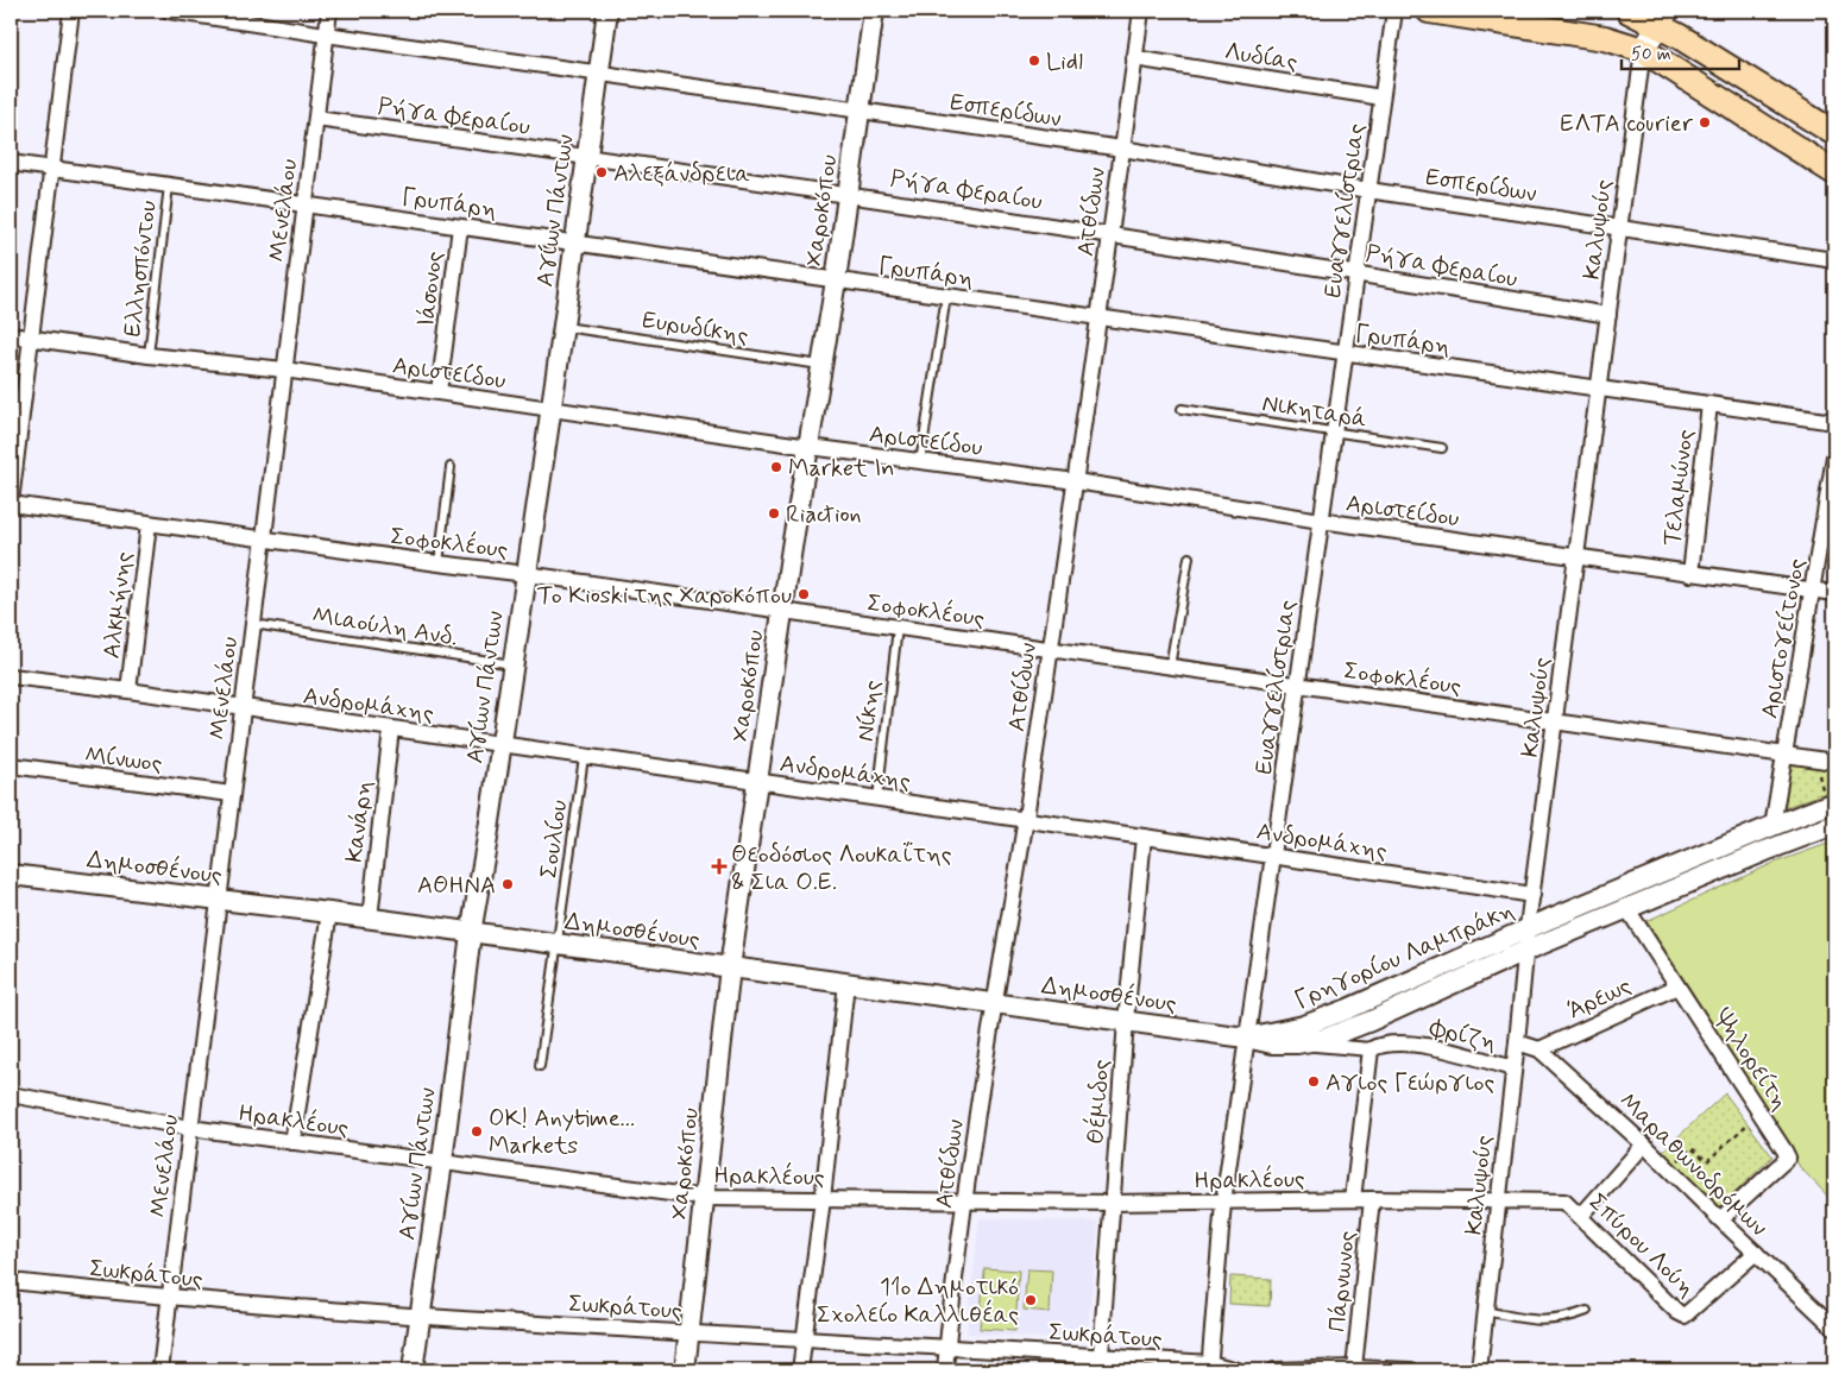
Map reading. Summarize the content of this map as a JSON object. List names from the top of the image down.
{
  "streets": {
    "street": [
      "Λυδίας",
      "Εσπερίδων",
      "Ρήγα Φεραίου",
      "Γρυπάρη",
      "Μενελάου",
      "Αγίων Πάντων",
      "Χαροκόπου",
      "Ευαγγελίστριας",
      "Ατθίδων",
      "Καλυψούς",
      "Ιάσονος",
      "Αριστείδου",
      "Τελαμώνος",
      "Σοφοκλέους",
      "Αλκμήνης",
      "Αριστογείτονος",
      "Ανδρομάχης",
      "Μίνωος",
      "Κανάρη",
      "Δημοσθένους",
      "Γρηγορίου Λαμπράκη",
      "Άρεως",
      "Φρίζη",
      "Ψηλορείτη",
      "Θέμιδος",
      "Ηρακλέους",
      "Μαραθωνοδρόμων",
      "Σπύρου Λούη",
      "Σωκράτους",
      "Πάρνωνος"
    ],
    "lane": [
      "Ελλησπόντου",
      "Ευρυδίκης",
      "Νικηταρά",
      "Μιαούλη Ανδ.",
      "Νίκης",
      "Σουλίου"
    ]
  },
  "crossings": [
    ["Λυδίας", "Ευαγγελίστριας"],
    ["Λυδίας", "Ατθίδων"],
    ["Εσπερίδων", "Μενελάου"],
    ["Εσπερίδων", "Αγίων Πάντων"],
    ["Εσπερίδων", "Χαροκόπου"],
    ["Εσπερίδων", "Ευαγγελίστριας"],
    ["Εσπερίδων", "Ατθίδων"],
    ["Εσπερίδων", "Καλυψούς"],
    ["Ρήγα Φεραίου", "Μενελάου"],
    ["Ρήγα Φεραίου", "Αγίων Πάντων"],
    ["Ρήγα Φεραίου", "Χαροκόπου"],
    ["Ρήγα Φεραίου", "Ευαγγελίστριας"],
    ["Ρήγα Φεραίου", "Ατθίδων"],
    ["Ρήγα Φεραίου", "Καλυψούς"],
    ["Γρυπάρη", "Μενελάου"],
    ["Γρυπάρη", "Αγίων Πάντων"],
    ["Γρυπάρη", "Χαροκόπου"],
    ["Γρυπάρη", "Ευαγγελίστριας"],
    ["Γρυπάρη", "Ατθίδων"],
    ["Γρυπάρη", "Καλυψούς"],
    ["Γρυπάρη", "Ελλησπόντου"],
    ["Γρυπάρη", "Ιάσονος"],
    ["Γρυπάρη", "Τελαμώνος"],
    ["Μενελάου", "Αριστείδου"],
    ["Μενελάου", "Σοφοκλέους"],
    ["Μενελάου", "Μιαούλη Ανδ."],
    ["Μενελάου", "Ανδρομάχης"],
    ["Μενελάου", "Μίνωος"],
    ["Μενελάου", "Δημοσθένους"],
    ["Μενελάου", "Ηρακλέους"],
    ["Μενελάου", "Σωκράτους"],
    ["Αγίων Πάντων", "Ευρυδίκης"],
    ["Αγίων Πάντων", "Αριστείδου"],
    ["Αγίων Πάντων", "Σοφοκλέους"],
    ["Αγίων Πάντων", "Μιαούλη Ανδ."],
    ["Αγίων Πάντων", "Ανδρομάχης"],
    ["Αγίων Πάντων", "Δημοσθένους"],
    ["Αγίων Πάντων", "Ηρακλέους"],
    ["Αγίων Πάντων", "Σωκράτους"],
    ["Χαροκόπου", "Ευρυδίκης"],
    ["Χαροκόπου", "Αριστείδου"],
    ["Χαροκόπου", "Σοφοκλέους"],
    ["Χαροκόπου", "Ανδρομάχης"],
    ["Χαροκόπου", "Δημοσθένους"],
    ["Χαροκόπου", "Ηρακλέους"],
    ["Χαροκόπου", "Σωκράτους"],
    ["Ευαγγελίστριας", "Αριστείδου"],
    ["Ευαγγελίστριας", "Νικηταρά"],
    ["Ευαγγελίστριας", "Σοφοκλέους"],
    ["Ευαγγελίστριας", "Ανδρομάχης"],
    ["Ευαγγελίστριας", "Δημοσθένους"],
    ["Ευαγγελίστριας", "Γρηγορίου Λαμπράκη"],
    ["Ευαγγελίστριας", "Ηρακλέους"],
    ["Ευαγγελίστριας", "Σωκράτους"],
    ["Ατθίδων", "Αριστείδου"],
    ["Ατθίδων", "Σοφοκλέους"],
    ["Ατθίδων", "Ανδρομάχης"],
    ["Ατθίδων", "Δημοσθένους"],
    ["Ατθίδων", "Ηρακλέους"],
    ["Ατθίδων", "Σωκράτους"],
    ["Καλυψούς", "Αριστείδου"],
    ["Καλυψούς", "Σοφοκλέους"],
    ["Καλυψούς", "Ανδρομάχης"],
    ["Καλυψούς", "Γρηγορίου Λαμπράκη"],
    ["Καλυψούς", "Φρίζη"],
    ["Καλυψούς", "Ηρακλέους"],
    ["Καλυψούς", "Μαραθωνοδρόμων"],
    ["Καλυψούς", "Σπύρου Λούη"],
    ["Ελλησπόντου", "Αριστείδου"],
    ["Ιάσονος", "Αριστείδου"],
    ["Αριστείδου", "Τελαμώνος"],
    ["Αριστείδου", "Αριστογείτονος"],
    ["Σοφοκλέους", "Αλκμήνης"],
    ["Σοφοκλέους", "Αριστογείτονος"],
    ["Σοφοκλέους", "Νίκης"],
    ["Αλκμήνης", "Ανδρομάχης"],
    ["Αριστογείτονος", "Γρηγορίου Λαμπράκη"],
    ["Ανδρομάχης", "Νίκης"],
    ["Ανδρομάχης", "Κανάρη"],
    ["Ανδρομάχης", "Σουλίου"],
    ["Ανδρομάχης", "Θέμιδος"],
    ["Κανάρη", "Δημοσθένους"],
    ["Σουλίου", "Δημοσθένους"],
    ["Δημοσθένους", "Γρηγορίου Λαμπράκη"],
    ["Δημοσθένους", "Θέμιδος"],
    ["Γρηγορίου Λαμπράκη", "Ψηλορείτη"],
    ["Άρεως", "Ψηλορείτη"],
    ["Άρεως", "Μαραθωνοδρόμων"],
    ["Φρίζη", "Πάρνωνος"],
    ["Ψηλορείτη", "Μαραθωνοδρόμων"],
    ["Θέμιδος", "Ηρακλέους"],
    ["Θέμιδος", "Σωκράτους"],
    ["Ηρακλέους", "Σπύρου Λούη"],
    ["Ηρακλέους", "Πάρνωνος"],
    ["Μαραθωνοδρόμων", "Σπύρου Λούη"]
  ],
  "places": {
    "other": [
      "Lidl",
      "ΕΛΤΑ courier",
      "Αλεξάνδρεια",
      "Market In",
      "Riaction",
      "Το Kioski της Χαροκόπου",
      "ΑΘΗΝΑ",
      "Αγιος Γεώργιος",
      "OK! Anytime... Markets",
      "11ο Δημοτικό Σχολείο Καλλιθέας"
    ],
    "health": ["Θεοδόσιος Λουκαΐτης & Σια Ο.Ε."]
  },
  "scale_bar": "50 m"
}
